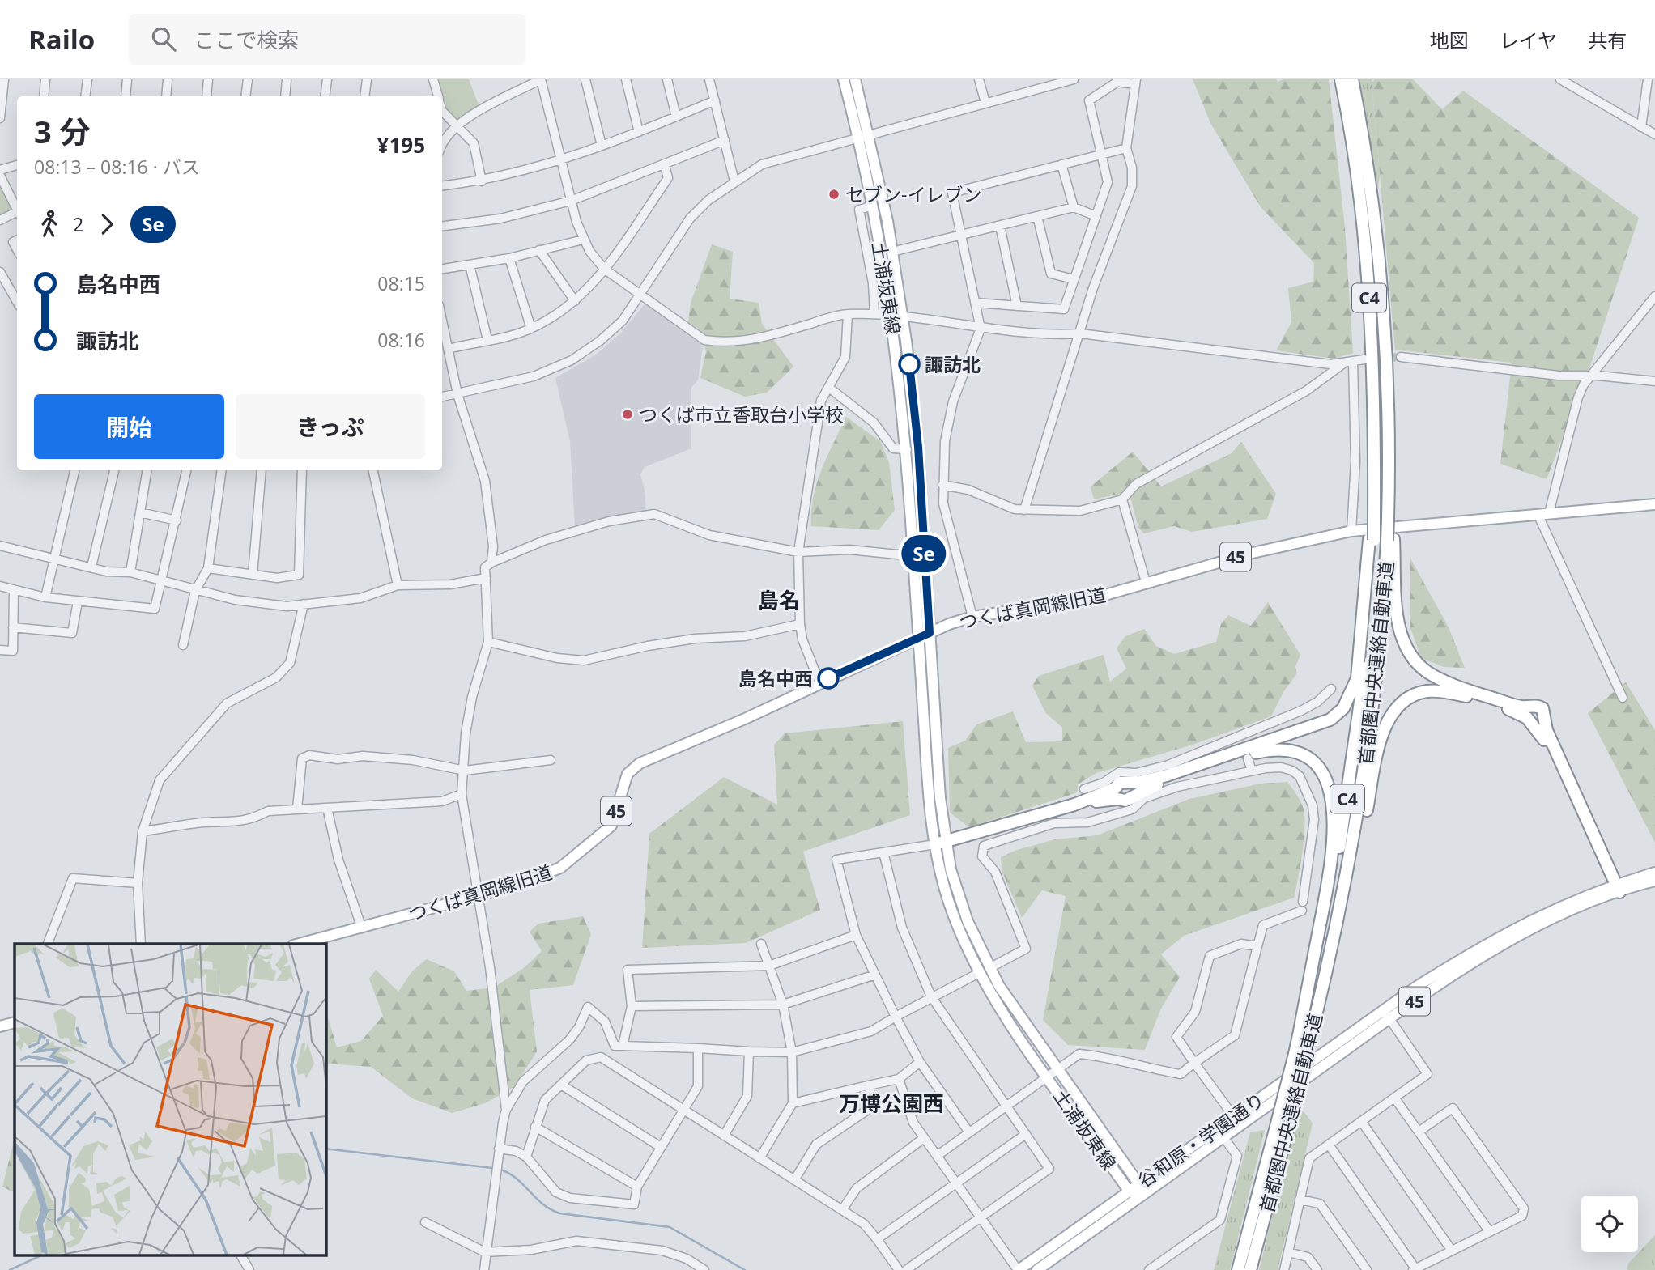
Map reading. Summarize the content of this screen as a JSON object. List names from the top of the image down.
{
  "streets": {
    "highway": ["C4", "首都圏中央連絡自動車道"],
    "main road": [
      "土浦坂東線",
      "45",
      "つくば真岡線旧道",
      "谷和原・学園通り"
    ]
  },
  "crossings": [
    ["土浦坂東線", "つくば真岡線旧道"],
    ["土浦坂東線", "谷和原・学園通り"]
  ],
  "districts": ["島名", "万博公園西"],
  "places": [
    "セブン-イレブン",
    "諏訪北",
    "つくば市立香取台小学校",
    "島名中西"
  ],
  "lines": ["bus line Se"],
  "page": {
    "header": "Railo",
    "search": "ここで検索",
    "nav": ["地図", "レイヤ", "共有"],
    "on_map": "Se",
    "heading": ["3 分", "08:13 – 08:16 · バス", "¥195"],
    "legs": ["2", "Se"],
    "list": [
      {
        "name": "島名中西",
        "value": "08:15"
      },
      {
        "name": "諏訪北",
        "value": "08:16"
      }
    ],
    "buttons": ["開始", "きっぷ"]
  }
}
